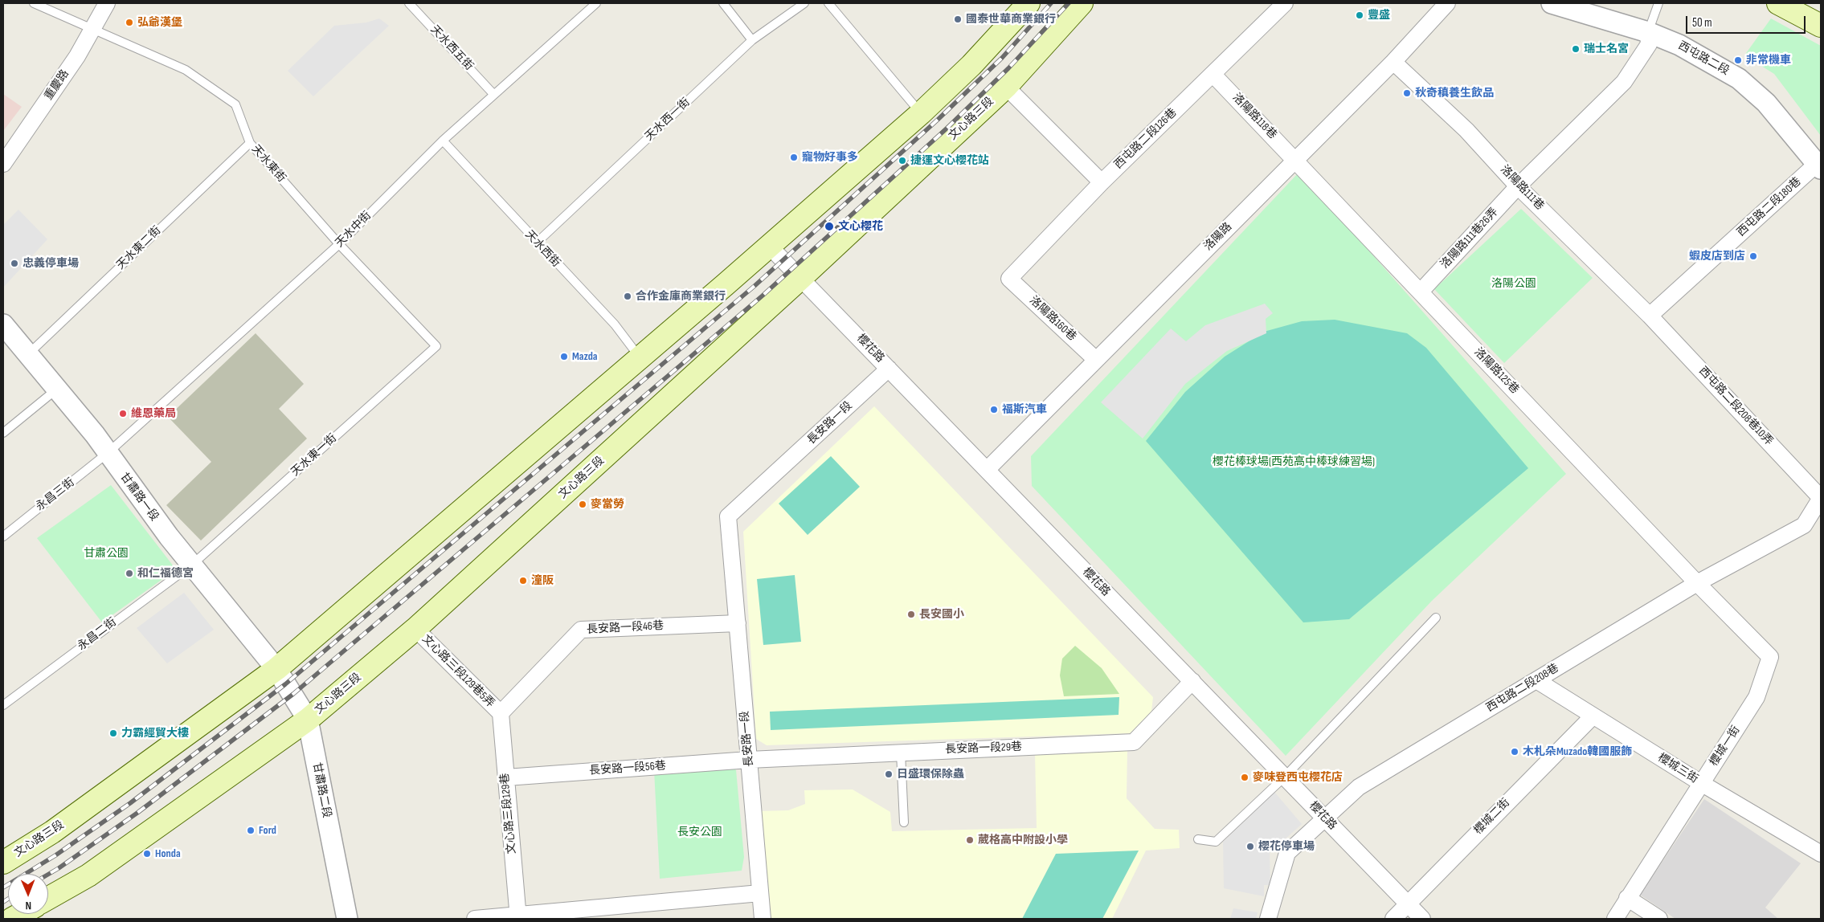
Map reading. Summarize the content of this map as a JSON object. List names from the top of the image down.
{
  "streets": {
    "main road": ["文心路三段"],
    "street": [
      "西屯路二段",
      "重慶路",
      "洛陽路118巷",
      "西屯路二段126巷",
      "洛陽路111巷",
      "西屯路二段180巷",
      "洛陽路",
      "洛陽路111巷26弄",
      "洛陽路160巷",
      "櫻花路",
      "洛陽路125巷",
      "西屯路二段208巷10弄",
      "長安路一段",
      "甘肅路一段",
      "長安路一段46巷",
      "文心路三段129巷5弄",
      "西屯路二段208巷",
      "櫻城一街",
      "長安路一段29巷",
      "長安路一段56巷",
      "櫻城三街",
      "甘肅路二段",
      "文心路三段129巷",
      "櫻城二街"
    ],
    "lane": [
      "天水西五街",
      "天水西一街",
      "天水東街",
      "天水中街",
      "天水東二街",
      "天水西街",
      "天水東一街",
      "永昌三街",
      "永昌二街"
    ]
  },
  "crossings": [
    ["天水西五街", "天水中街"],
    ["西屯路二段", "西屯路二段180巷"],
    ["西屯路二段", "洛陽路111巷26弄"],
    ["重慶路", "天水東街"],
    ["洛陽路118巷", "西屯路二段126巷"],
    ["洛陽路118巷", "洛陽路"],
    ["洛陽路118巷", "洛陽路125巷"],
    ["文心路三段", "天水西街"],
    ["文心路三段", "櫻花路"],
    ["文心路三段", "甘肅路一段"],
    ["文心路三段", "文心路三段129巷5弄"],
    ["文心路三段", "甘肅路二段"],
    ["天水西一街", "天水西街"],
    ["西屯路二段126巷", "洛陽路160巷"],
    ["天水東街", "天水中街"],
    ["天水東街", "天水東二街"],
    ["天水東街", "天水東一街"],
    ["洛陽路111巷", "西屯路二段180巷"],
    ["洛陽路111巷", "洛陽路"],
    ["洛陽路111巷", "洛陽路111巷26弄"],
    ["洛陽路111巷", "西屯路二段208巷10弄"],
    ["西屯路二段180巷", "西屯路二段208巷10弄"],
    ["天水中街", "天水西街"],
    ["天水中街", "永昌三街"],
    ["天水中街", "甘肅路一段"],
    ["洛陽路", "洛陽路160巷"],
    ["洛陽路", "櫻花路"],
    ["洛陽路", "洛陽路125巷"],
    ["洛陽路111巷26弄", "洛陽路125巷"],
    ["天水東二街", "甘肅路一段"],
    ["櫻花路", "長安路一段"],
    ["櫻花路", "西屯路二段208巷"],
    ["櫻花路", "長安路一段29巷"],
    ["櫻花路", "櫻城二街"],
    ["洛陽路125巷", "西屯路二段208巷"],
    ["洛陽路125巷", "櫻城一街"],
    ["西屯路二段208巷10弄", "西屯路二段208巷"],
    ["長安路一段", "長安路一段46巷"],
    ["長安路一段", "長安路一段29巷"],
    ["長安路一段", "長安路一段56巷"],
    ["天水東一街", "甘肅路一段"],
    ["天水東一街", "永昌二街"],
    ["永昌三街", "甘肅路一段"],
    ["甘肅路一段", "永昌二街"],
    ["甘肅路一段", "甘肅路二段"],
    ["長安路一段46巷", "文心路三段129巷5弄"],
    ["長安路一段46巷", "文心路三段129巷"],
    ["文心路三段129巷5弄", "文心路三段129巷"],
    ["西屯路二段208巷", "櫻城一街"],
    ["西屯路二段208巷", "櫻城三街"],
    ["櫻城一街", "櫻城三街"],
    ["長安路一段29巷", "長安路一段56巷"],
    ["長安路一段56巷", "文心路三段129巷"],
    ["櫻城三街", "櫻城二街"]
  ],
  "parks": [
    "洛陽公園",
    "櫻花棒球場(西苑高中棒球練習場)",
    "甘肅公園",
    "長安公園"
  ],
  "places": [
    "豐盛",
    "國泰世華商業銀行",
    "弘爺漢堡",
    "瑞士名宮",
    "非常機車",
    "秋奇稹養生飲品",
    "寵物好事多",
    "捷運文心櫻花站",
    "文心櫻花",
    "蝦皮店到店",
    "忠義停車場",
    "合作金庫商業銀行",
    "Mazda",
    "福斯汽車",
    "維恩藥局",
    "麥當勞",
    "和仁福德宮",
    "潼阪",
    "長安國小",
    "力霸經貿大樓",
    "木札朵Muzado韓國服飾",
    "日盛環保除蟲",
    "麥味登西屯櫻花店",
    "Ford",
    "葳格高中附設小學",
    "櫻花停車場",
    "Honda"
  ],
  "scale_bar": "50 m",
  "north": "bottom"
}
